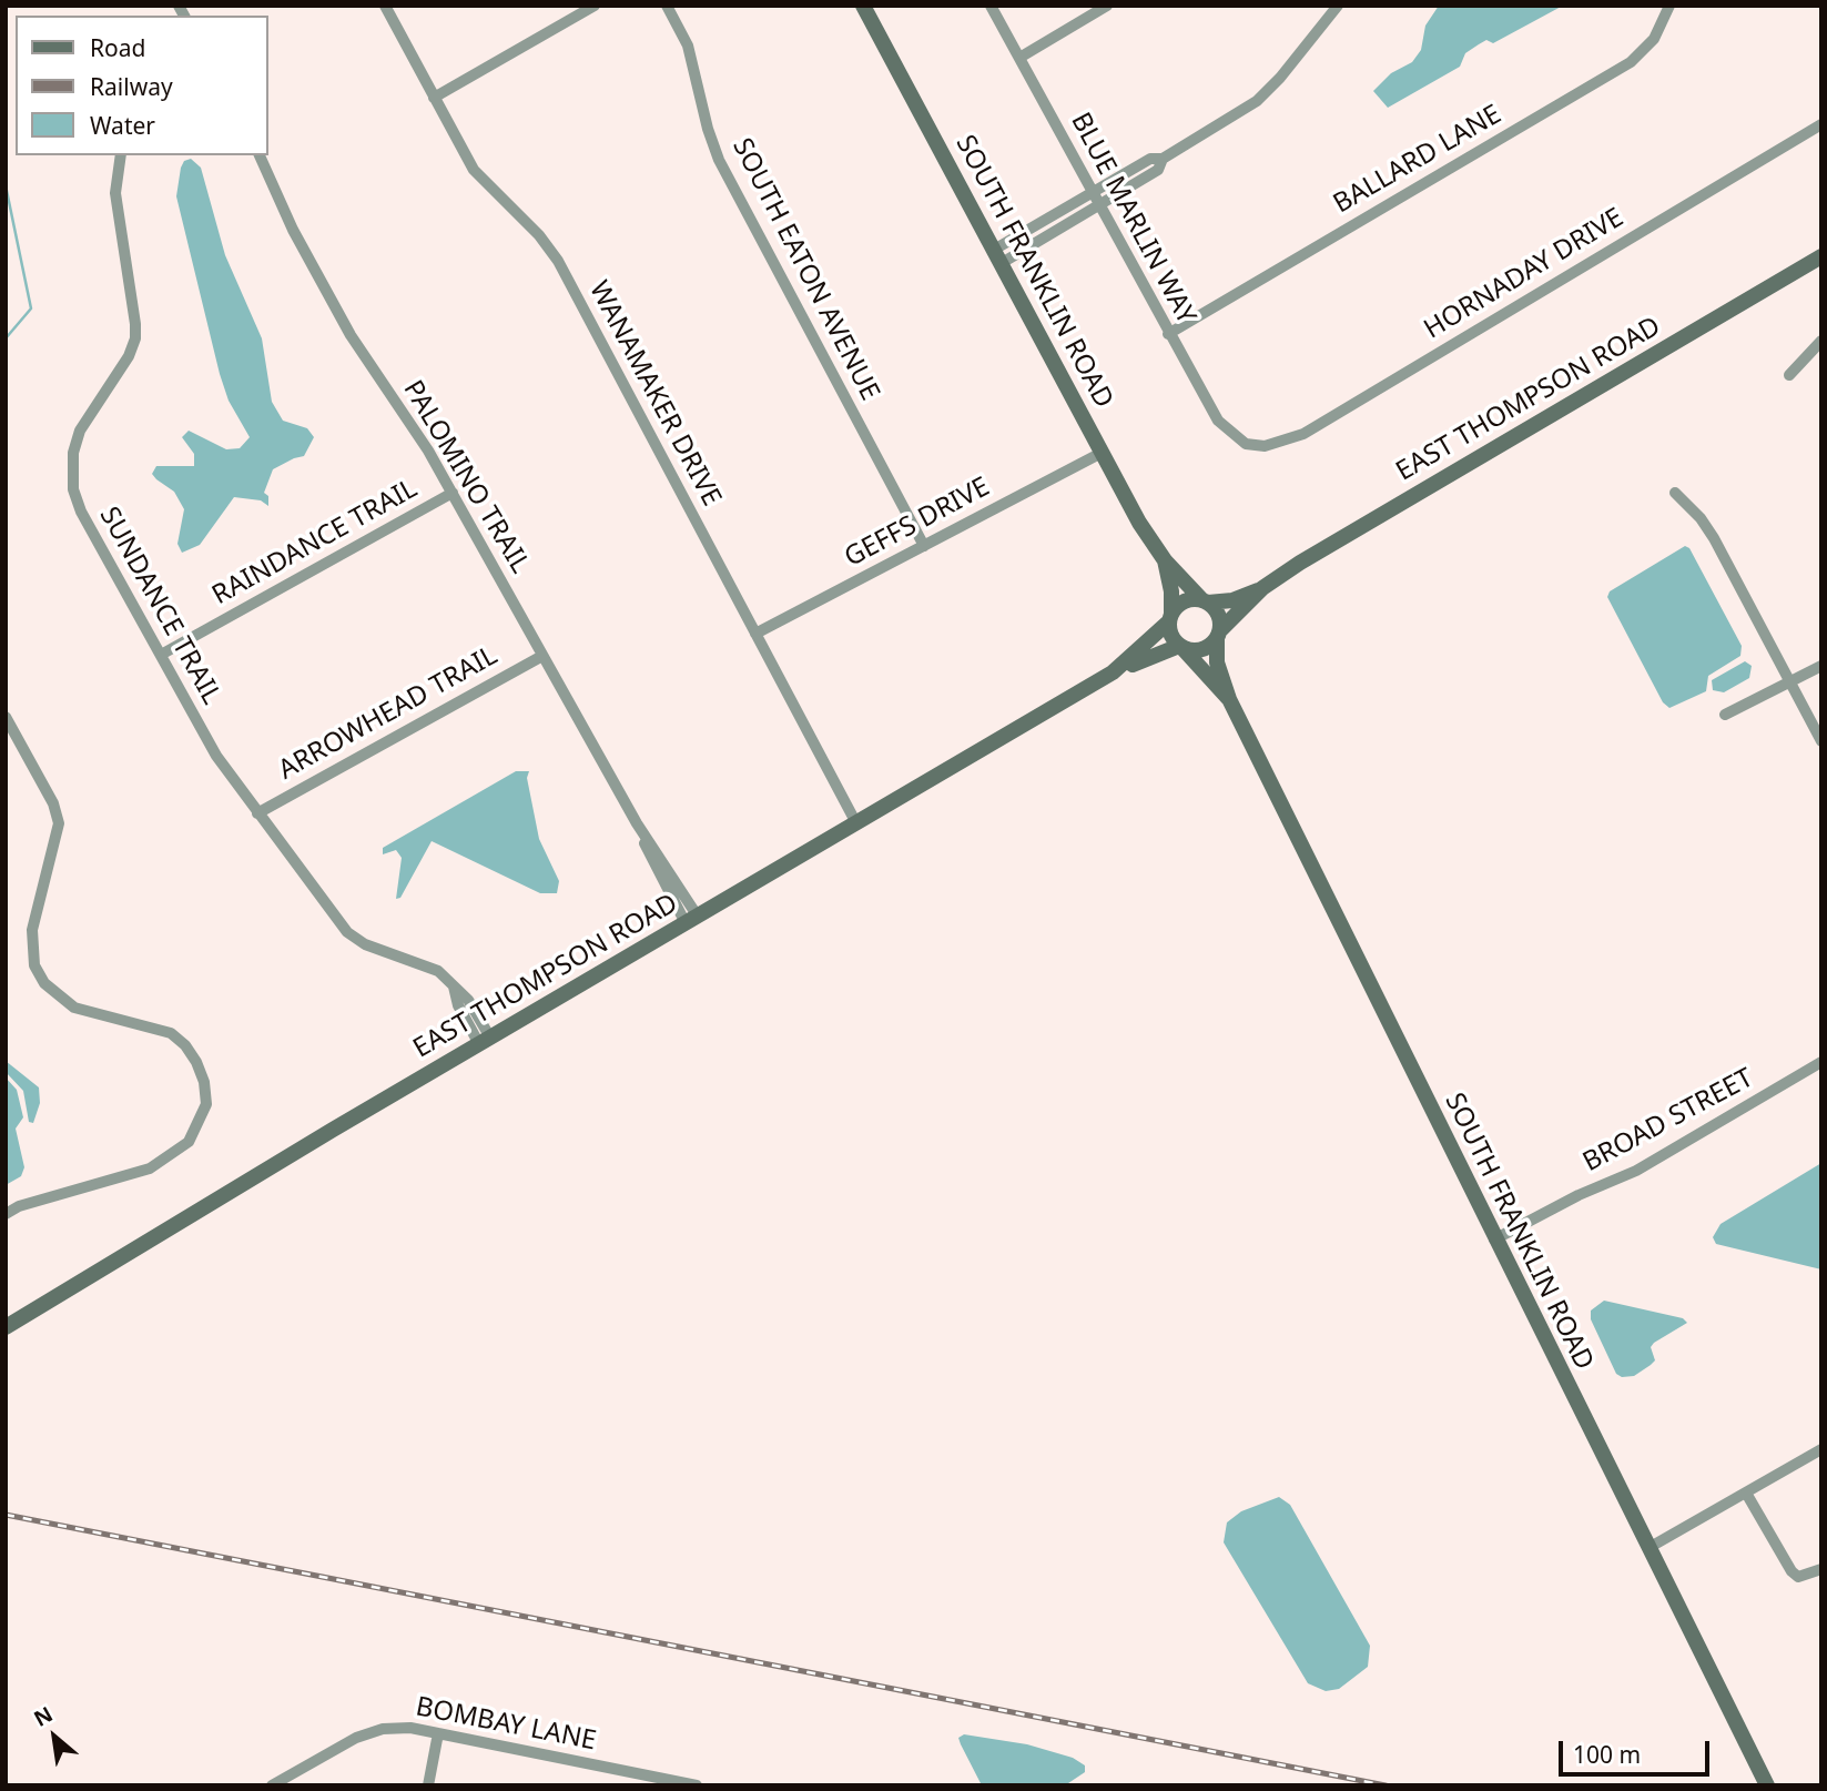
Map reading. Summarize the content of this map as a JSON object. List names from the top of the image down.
{
  "streets": {
    "main road": ["SOUTH FRANKLIN ROAD", "EAST THOMPSON ROAD"],
    "street": [
      "BALLARD LANE",
      "BLUE MARLIN WAY",
      "SOUTH EATON AVENUE",
      "HORNADAY DRIVE",
      "WANAMAKER DRIVE",
      "PALOMINO TRAIL",
      "GEFFS DRIVE",
      "RAINDANCE TRAIL",
      "SUNDANCE TRAIL",
      "ARROWHEAD TRAIL",
      "BROAD STREET",
      "BOMBAY LANE"
    ]
  },
  "crossings": [
    ["BALLARD LANE", "BLUE MARLIN WAY"],
    ["BLUE MARLIN WAY", "HORNADAY DRIVE"],
    ["SOUTH EATON AVENUE", "GEFFS DRIVE"],
    ["SOUTH FRANKLIN ROAD", "EAST THOMPSON ROAD"],
    ["SOUTH FRANKLIN ROAD", "GEFFS DRIVE"],
    ["SOUTH FRANKLIN ROAD", "BROAD STREET"],
    ["WANAMAKER DRIVE", "EAST THOMPSON ROAD"],
    ["WANAMAKER DRIVE", "GEFFS DRIVE"],
    ["EAST THOMPSON ROAD", "PALOMINO TRAIL"],
    ["EAST THOMPSON ROAD", "SUNDANCE TRAIL"],
    ["PALOMINO TRAIL", "RAINDANCE TRAIL"],
    ["PALOMINO TRAIL", "ARROWHEAD TRAIL"],
    ["RAINDANCE TRAIL", "SUNDANCE TRAIL"],
    ["SUNDANCE TRAIL", "ARROWHEAD TRAIL"]
  ],
  "legend": ["Road", "Railway", "Water"],
  "scale_bar": "100 m",
  "north": "top left"
}
